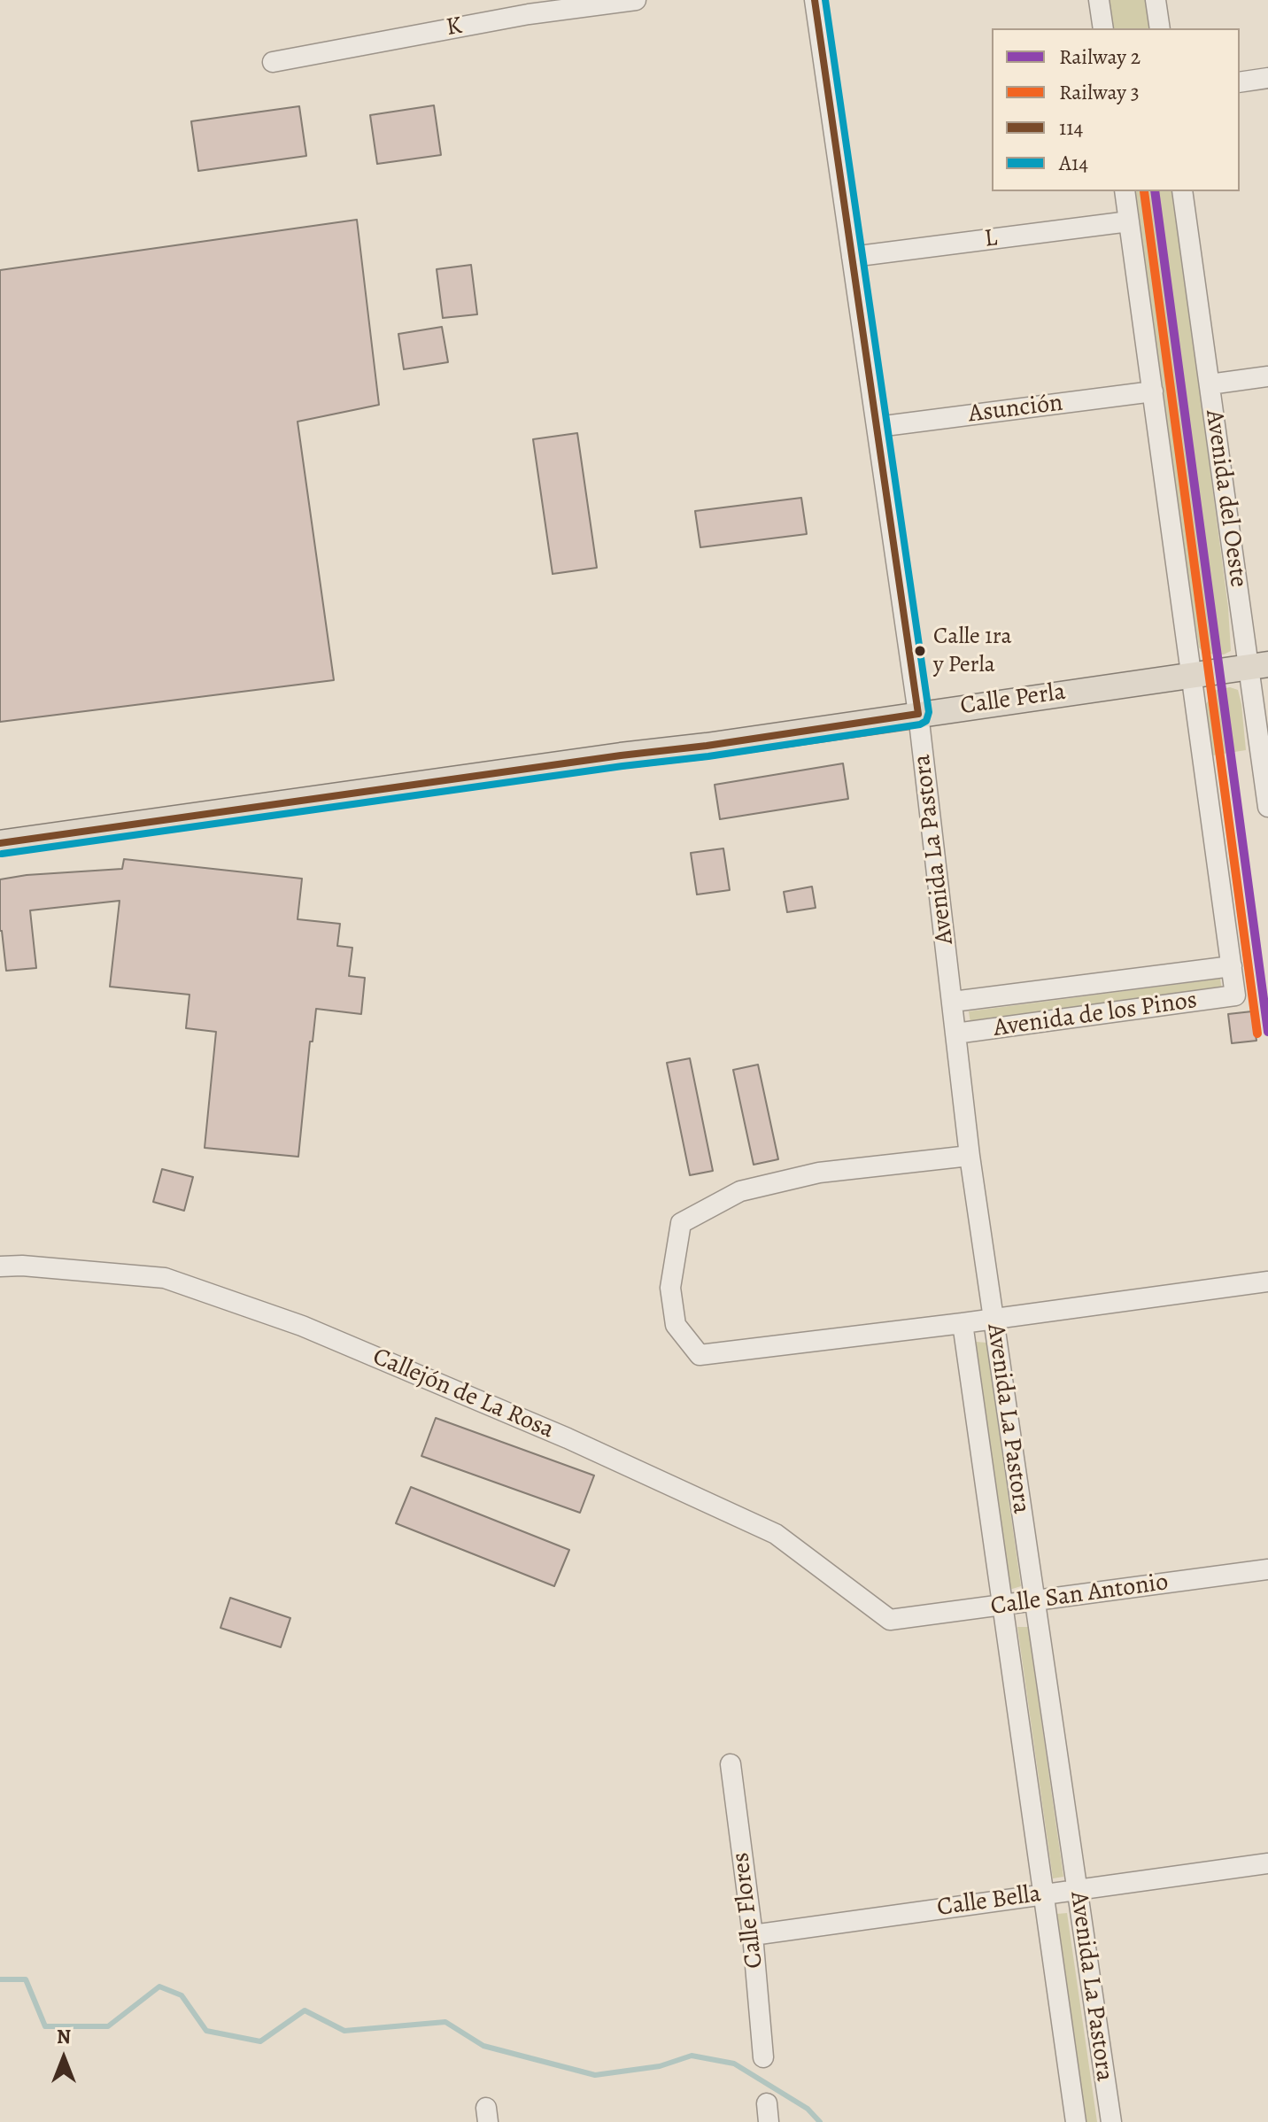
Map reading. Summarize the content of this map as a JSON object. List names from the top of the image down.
{
  "streets": {
    "main road": ["Calle Perla"],
    "street": [
      "K",
      "L",
      "Asunción",
      "Avenida del Oeste",
      "Avenida La Pastora",
      "Avenida de los Pinos",
      "Callejón de La Rosa",
      "Calle San Antonio",
      "Calle Bella",
      "Calle Flores"
    ]
  },
  "crossings": [
    ["L", "Avenida La Pastora"],
    ["Asunción", "Avenida La Pastora"],
    ["Avenida del Oeste", "Calle Perla"],
    ["Calle Perla", "Avenida La Pastora"],
    ["Avenida La Pastora", "Avenida de los Pinos"],
    ["Avenida La Pastora", "Calle San Antonio"],
    ["Avenida La Pastora", "Calle Bella"],
    ["Callejón de La Rosa", "Calle San Antonio"],
    ["Calle Bella", "Calle Flores"]
  ],
  "places": ["Calle 1ra y Perla"],
  "lines": [
    "transit line 114",
    "transit line A14",
    "rail line 2",
    "rail line 3"
  ],
  "legend": [
    "Railway 2",
    "Railway 3",
    "114",
    "A14"
  ],
  "north": "top"
}
